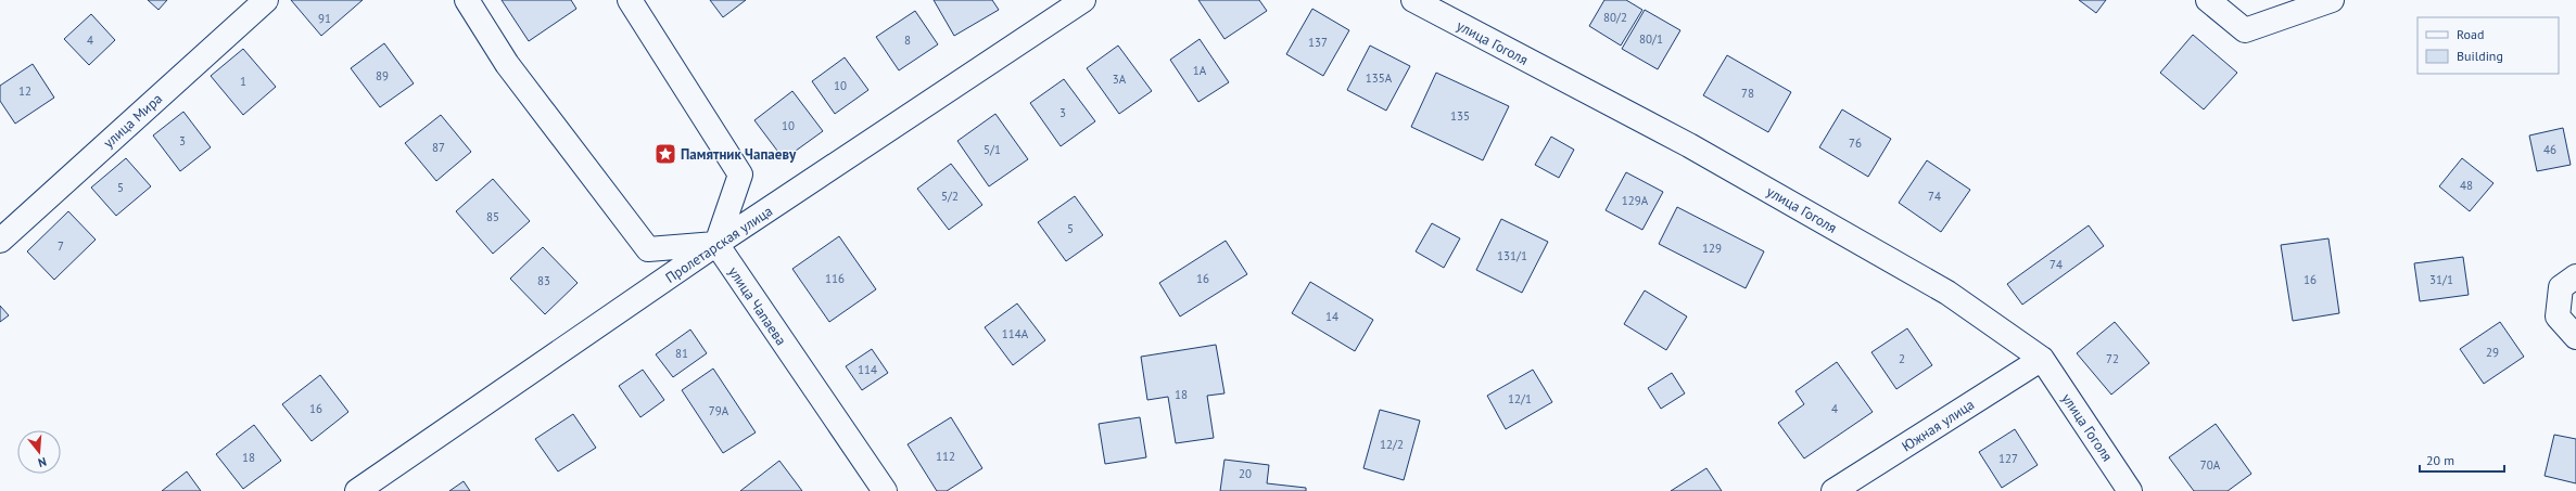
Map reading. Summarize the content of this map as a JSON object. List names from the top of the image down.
{
  "streets": {
    "street": [
      "улица Гоголя",
      "улица Мира",
      "Пролетарская улица",
      "улица Чапаева",
      "Южная улица"
    ]
  },
  "crossings": [
    ["улица Гоголя", "Южная улица"],
    ["Пролетарская улица", "улица Чапаева"]
  ],
  "places": {
    "place": ["Памятник Чапаеву"]
  },
  "house_numbers": [
    "80/2",
    "91",
    "80/1",
    "4",
    "8",
    "137",
    "1А",
    "89",
    "135А",
    "3А",
    "1",
    "10",
    "12",
    "78",
    "3",
    "135",
    "10",
    "3",
    "76",
    "87",
    "5/1",
    "46",
    "48",
    "5",
    "5/2",
    "74",
    "129А",
    "85",
    "5",
    "7",
    "129",
    "131/1",
    "74",
    "116",
    "16",
    "16",
    "31/1",
    "83",
    "14",
    "114А",
    "29",
    "81",
    "2",
    "72",
    "114",
    "18",
    "12/1",
    "16",
    "4",
    "79А",
    "12/2",
    "112",
    "18",
    "127",
    "70А",
    "20"
  ],
  "legend": ["Road", "Building"],
  "scale_bar": "20 m",
  "north": "bottom"
}
